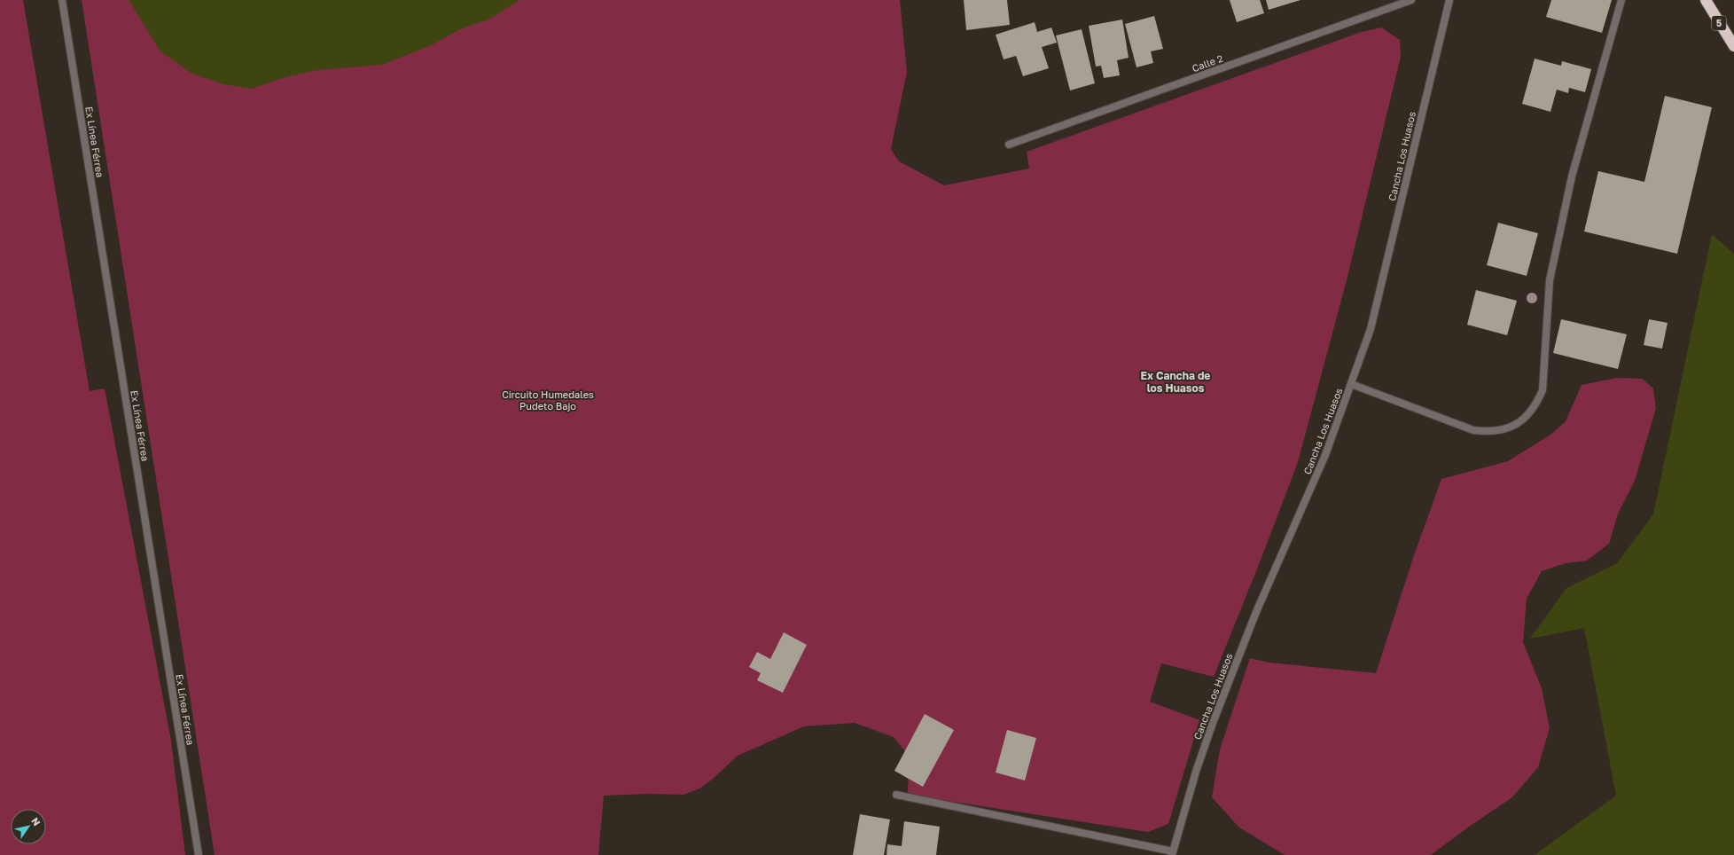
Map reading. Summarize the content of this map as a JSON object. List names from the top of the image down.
{
  "streets": {
    "highway": ["5"],
    "street": ["Calle 2", "Ex Línea Férrea", "Cancha Los Huasos"]
  },
  "districts": ["Ex Cancha de los Huasos"],
  "parks": ["Circuito Humedales Pudeto Bajo"],
  "north": "top right"
}
